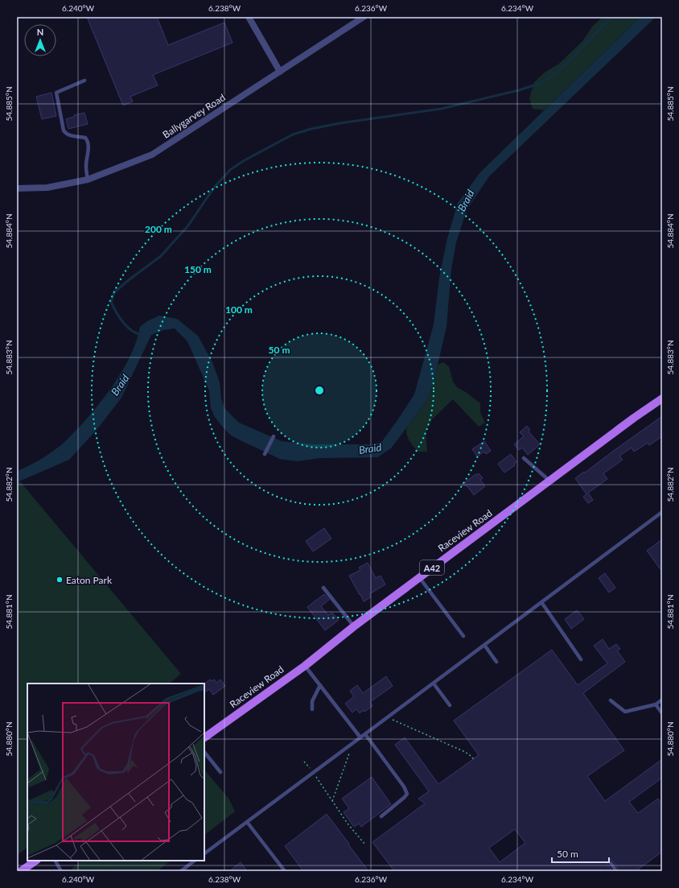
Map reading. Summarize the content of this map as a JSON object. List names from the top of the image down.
{
  "streets": {
    "main road": ["Raceview Road", "A42"],
    "street": ["Ballygarvey Road"]
  },
  "water": ["Braid"],
  "places": ["Eaton Park"],
  "scale_bar": "50 m",
  "north": "top",
  "coordinates": [
    "6.240°W",
    "6.238°W",
    "6.236°W",
    "6.234°W",
    "54.885°N",
    "54.884°N",
    "54.883°N",
    "54.882°N",
    "54.881°N",
    "54.880°N"
  ],
  "rings": [
    "200 m",
    "150 m",
    "100 m",
    "50 m"
  ]
}
